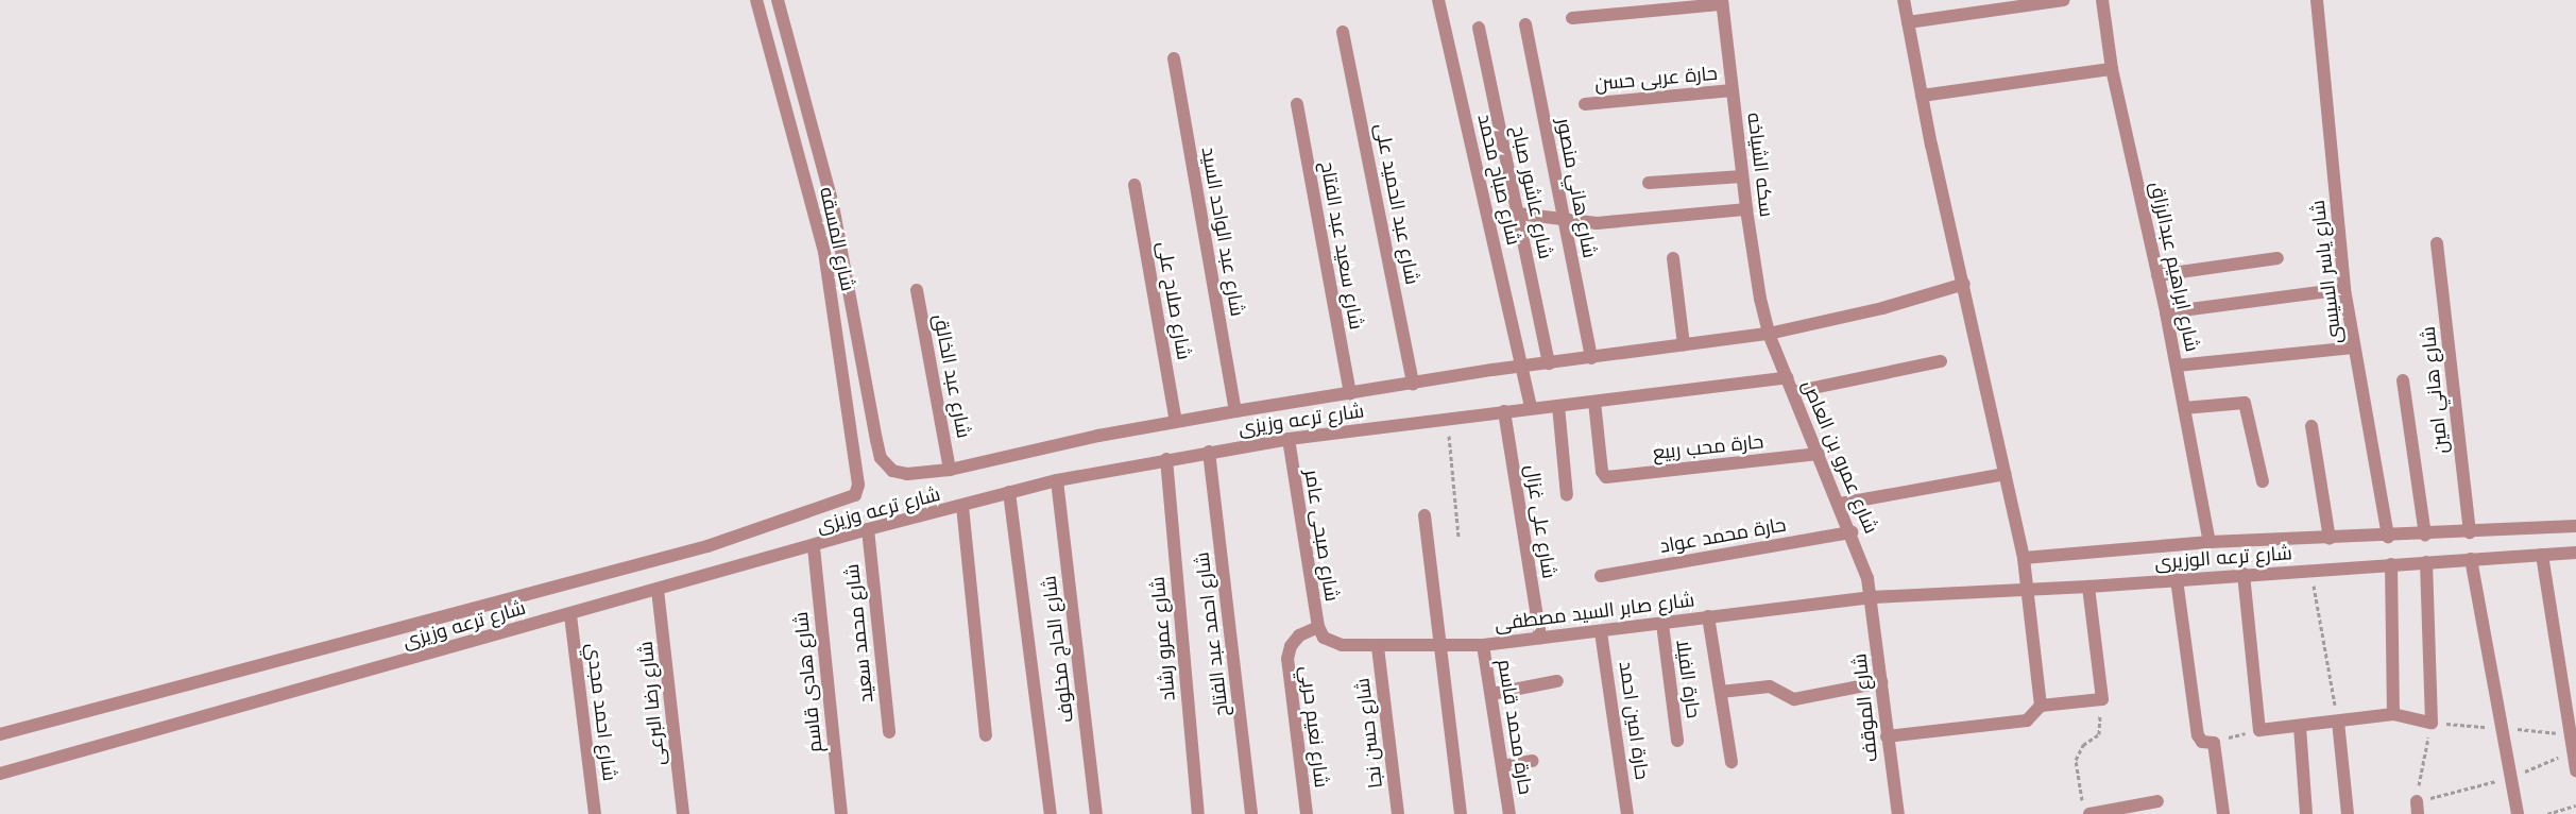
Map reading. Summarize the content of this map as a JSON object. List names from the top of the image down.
{
  "streets": {
    "street": [
      "حارة عربى حسن",
      "سكه الشياخه",
      "شارع صباح محمد",
      "شارع هاني منصور",
      "شارع عاشور صباح",
      "شارع عبد الحميد على",
      "شارع عبد الواحد السيد",
      "شارع المسقه",
      "شارع سعيد عبد الفتاح",
      "شارع ابراهيم عبدالرزاق",
      "شارع ياسر السيسى",
      "شارع صلاح على",
      "شارع عبد الخالق",
      "شارع هاني امين",
      "شارع ترعه وزيزى",
      "حارة محب ربيع",
      "شارع عمرو بن العاص",
      "شارع على غزال",
      "شارع صبحى عامر",
      "حارة محمد عواد",
      "شارع ترعه الوزيرى",
      "شارع صابر السيد مصطفى",
      "شارع محمد سعيد",
      "شارع احمد عبد الفتاح",
      "شارع عمرو رشاد",
      "شارع الحاج مخلوف",
      "حارة الفيلا",
      "شارع هادى قاسم",
      "شارع رضا البرعى",
      "شارع الموقف",
      "شارع احمد مجدي",
      "حارة امين احمد",
      "شارع نعيم حربي",
      "حارة محمد قاسم",
      "شارع حسن نجا"
    ]
  },
  "crossings": [
    ["حارة عربى حسن", "سكه الشياخه"],
    ["سكه الشياخه", "شارع ترعه وزيزى"],
    ["سكه الشياخه", "شارع عمرو بن العاص"],
    ["شارع صباح محمد", "شارع ترعه وزيزى"],
    ["شارع هاني منصور", "شارع ترعه وزيزى"],
    ["شارع عاشور صباح", "شارع ترعه وزيزى"],
    ["شارع عبد الحميد على", "شارع ترعه وزيزى"],
    ["شارع عبد الواحد السيد", "شارع ترعه وزيزى"],
    ["شارع المسقه", "شارع ترعه وزيزى"],
    ["شارع سعيد عبد الفتاح", "شارع ترعه وزيزى"],
    ["شارع ابراهيم عبدالرزاق", "شارع ترعه الوزيرى"],
    ["شارع ياسر السيسى", "شارع ترعه الوزيرى"],
    ["شارع صلاح على", "شارع ترعه وزيزى"],
    ["شارع عبد الخالق", "شارع ترعه وزيزى"],
    ["شارع هاني امين", "شارع ترعه الوزيرى"],
    ["شارع ترعه وزيزى", "حارة محب ربيع"],
    ["شارع ترعه وزيزى", "شارع عمرو بن العاص"],
    ["شارع ترعه وزيزى", "شارع على غزال"],
    ["شارع ترعه وزيزى", "شارع صبحى عامر"],
    ["شارع ترعه وزيزى", "شارع محمد سعيد"],
    ["شارع ترعه وزيزى", "شارع احمد عبد الفتاح"],
    ["شارع ترعه وزيزى", "شارع عمرو رشاد"],
    ["شارع ترعه وزيزى", "شارع الحاج مخلوف"],
    ["شارع ترعه وزيزى", "شارع هادى قاسم"],
    ["شارع ترعه وزيزى", "شارع رضا البرعى"],
    ["شارع ترعه وزيزى", "شارع احمد مجدي"],
    ["حارة محب ربيع", "شارع عمرو بن العاص"],
    ["شارع عمرو بن العاص", "حارة محمد عواد"],
    ["شارع عمرو بن العاص", "شارع ترعه الوزيرى"],
    ["شارع عمرو بن العاص", "شارع صابر السيد مصطفى"],
    ["شارع عمرو بن العاص", "شارع الموقف"],
    ["شارع على غزال", "شارع صابر السيد مصطفى"],
    ["شارع صبحى عامر", "شارع صابر السيد مصطفى"],
    ["شارع صبحى عامر", "شارع نعيم حربي"],
    ["شارع ترعه الوزيرى", "شارع صابر السيد مصطفى"],
    ["شارع ترعه الوزيرى", "شارع الموقف"],
    ["شارع صابر السيد مصطفى", "حارة الفيلا"],
    ["شارع صابر السيد مصطفى", "شارع الموقف"],
    ["شارع صابر السيد مصطفى", "حارة امين احمد"],
    ["شارع صابر السيد مصطفى", "شارع نعيم حربي"],
    ["شارع صابر السيد مصطفى", "حارة محمد قاسم"],
    ["شارع صابر السيد مصطفى", "شارع حسن نجا"]
  ]
}
